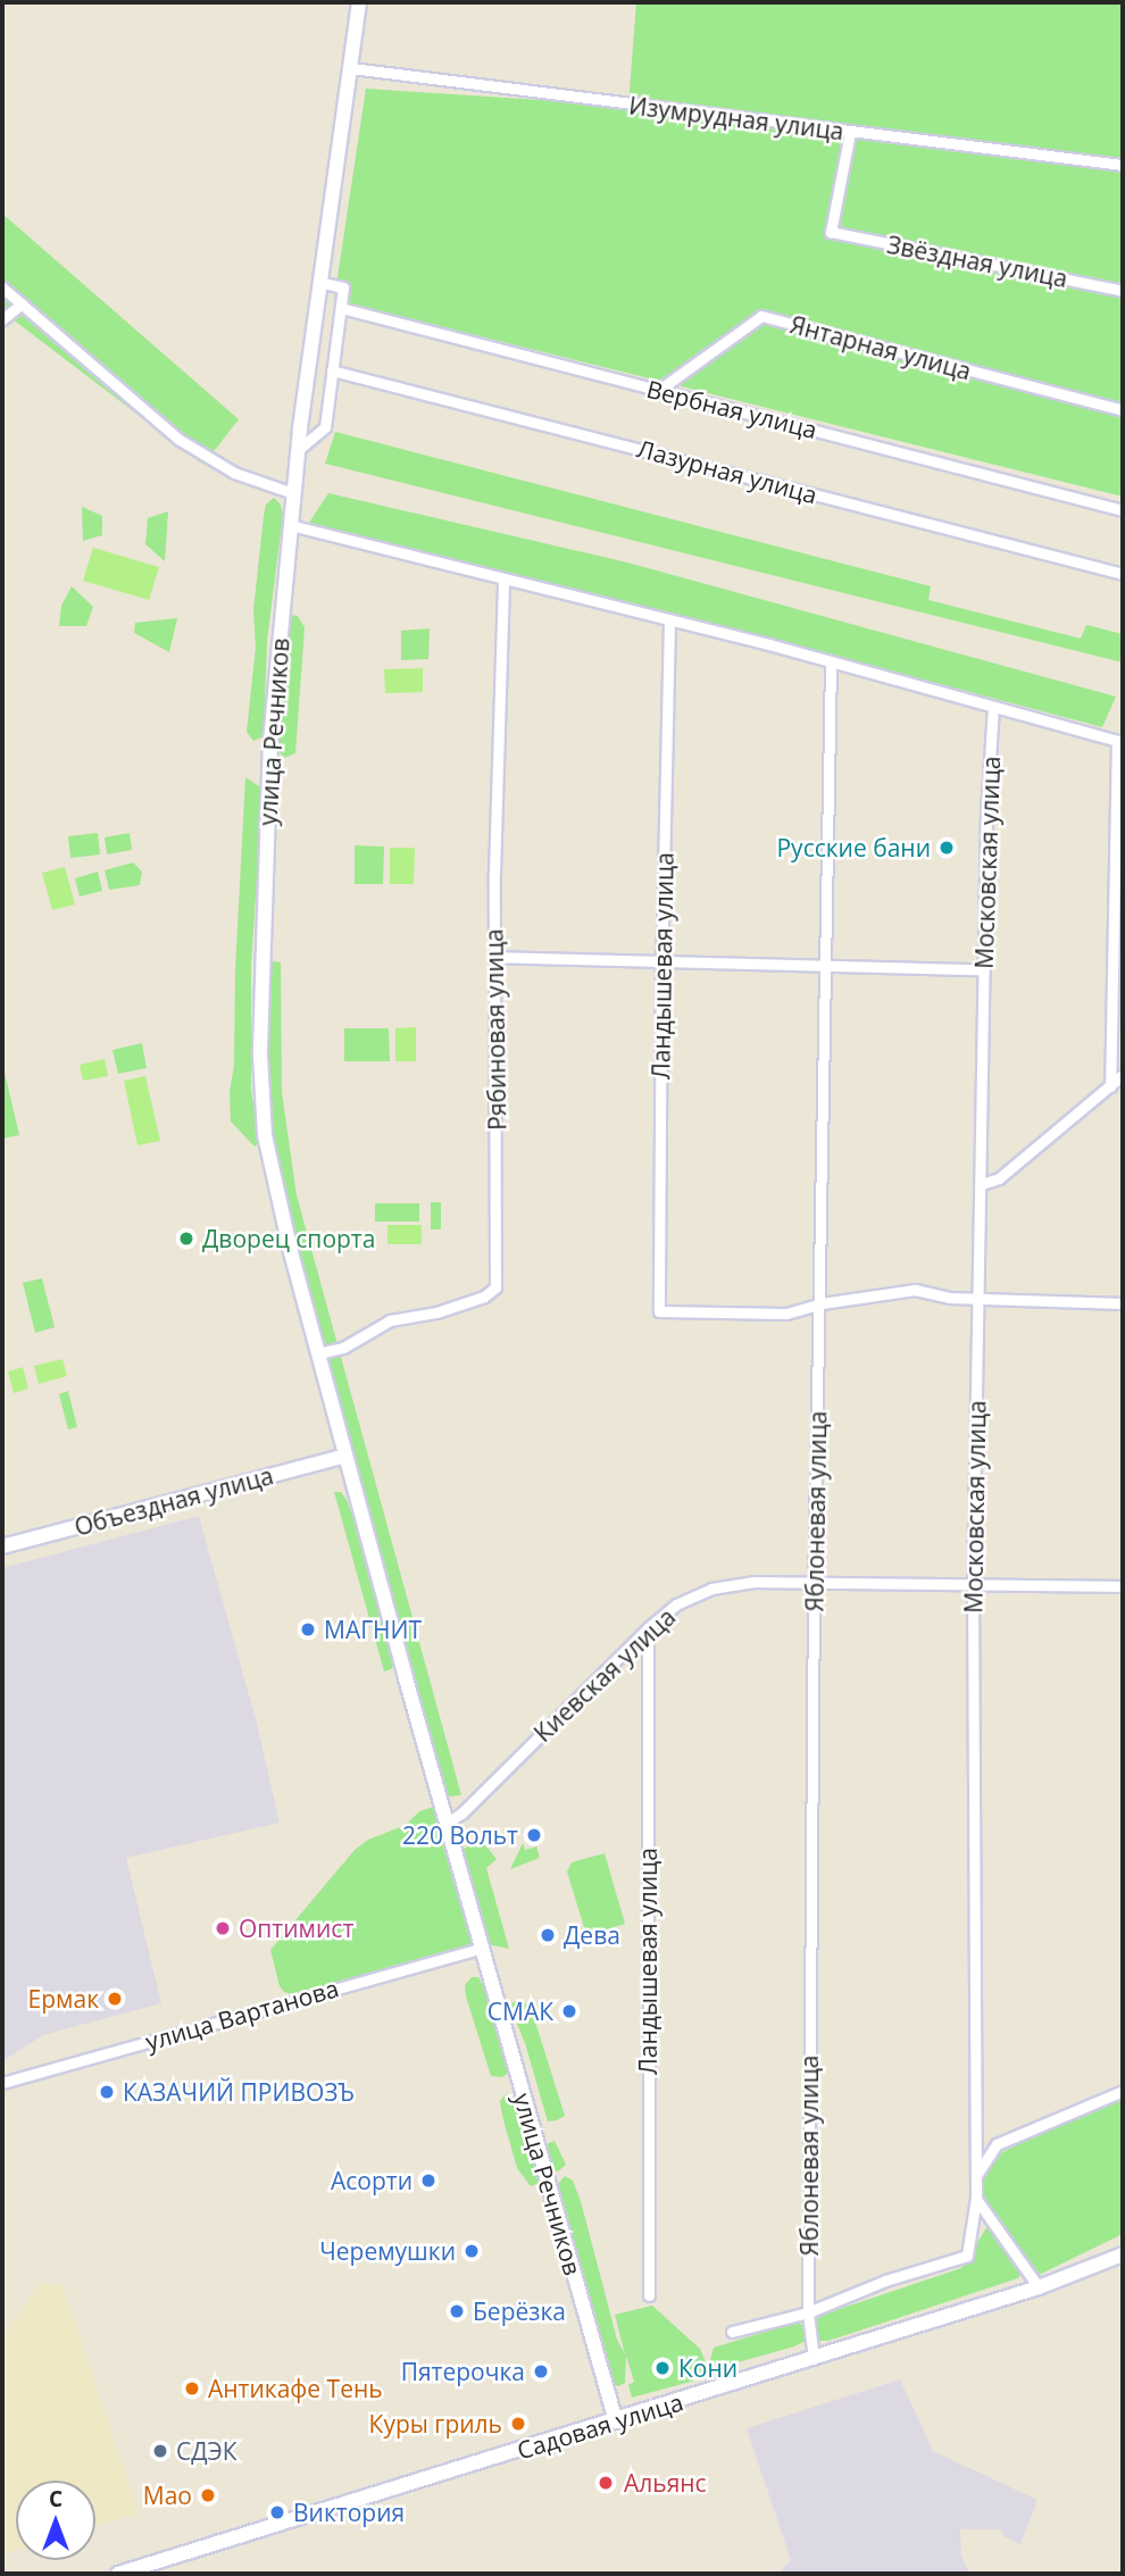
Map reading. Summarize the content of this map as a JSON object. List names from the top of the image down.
{
  "streets": {
    "street": [
      "Изумрудная улица",
      "Звёздная улица",
      "Янтарная улица",
      "Вербная улица",
      "Лазурная улица",
      "улица Речников",
      "Московская улица",
      "Ландышевая улица",
      "Рябиновая улица",
      "Объездная улица",
      "Яблоневая улица",
      "Киевская улица",
      "улица Вартанова",
      "Садовая улица"
    ]
  },
  "crossings": [
    ["Изумрудная улица", "Звёздная улица"],
    ["Изумрудная улица", "улица Речников"],
    ["Янтарная улица", "Вербная улица"],
    ["улица Речников", "Рябиновая улица"],
    ["улица Речников", "Объездная улица"],
    ["улица Речников", "Киевская улица"],
    ["улица Речников", "улица Вартанова"],
    ["улица Речников", "Садовая улица"],
    ["Московская улица", "Киевская улица"],
    ["Ландышевая улица", "Яблоневая улица"],
    ["Ландышевая улица", "Киевская улица"],
    ["Яблоневая улица", "Киевская улица"],
    ["Яблоневая улица", "Садовая улица"]
  ],
  "places": [
    "Русские бани",
    "Дворец спорта",
    "МАГНИТ",
    "220 Вольт",
    "Оптимист",
    "Дева",
    "Ермак",
    "СМАК",
    "КАЗАЧИЙ ПРИВОЗЪ",
    "Асорти",
    "Черемушки",
    "Берёзка",
    "Кони",
    "Пятерочка",
    "Антикафе Тень",
    "Куры гриль",
    "СДЭК",
    "Альянс",
    "Mao",
    "Виктория"
  ],
  "north": "top"
}
